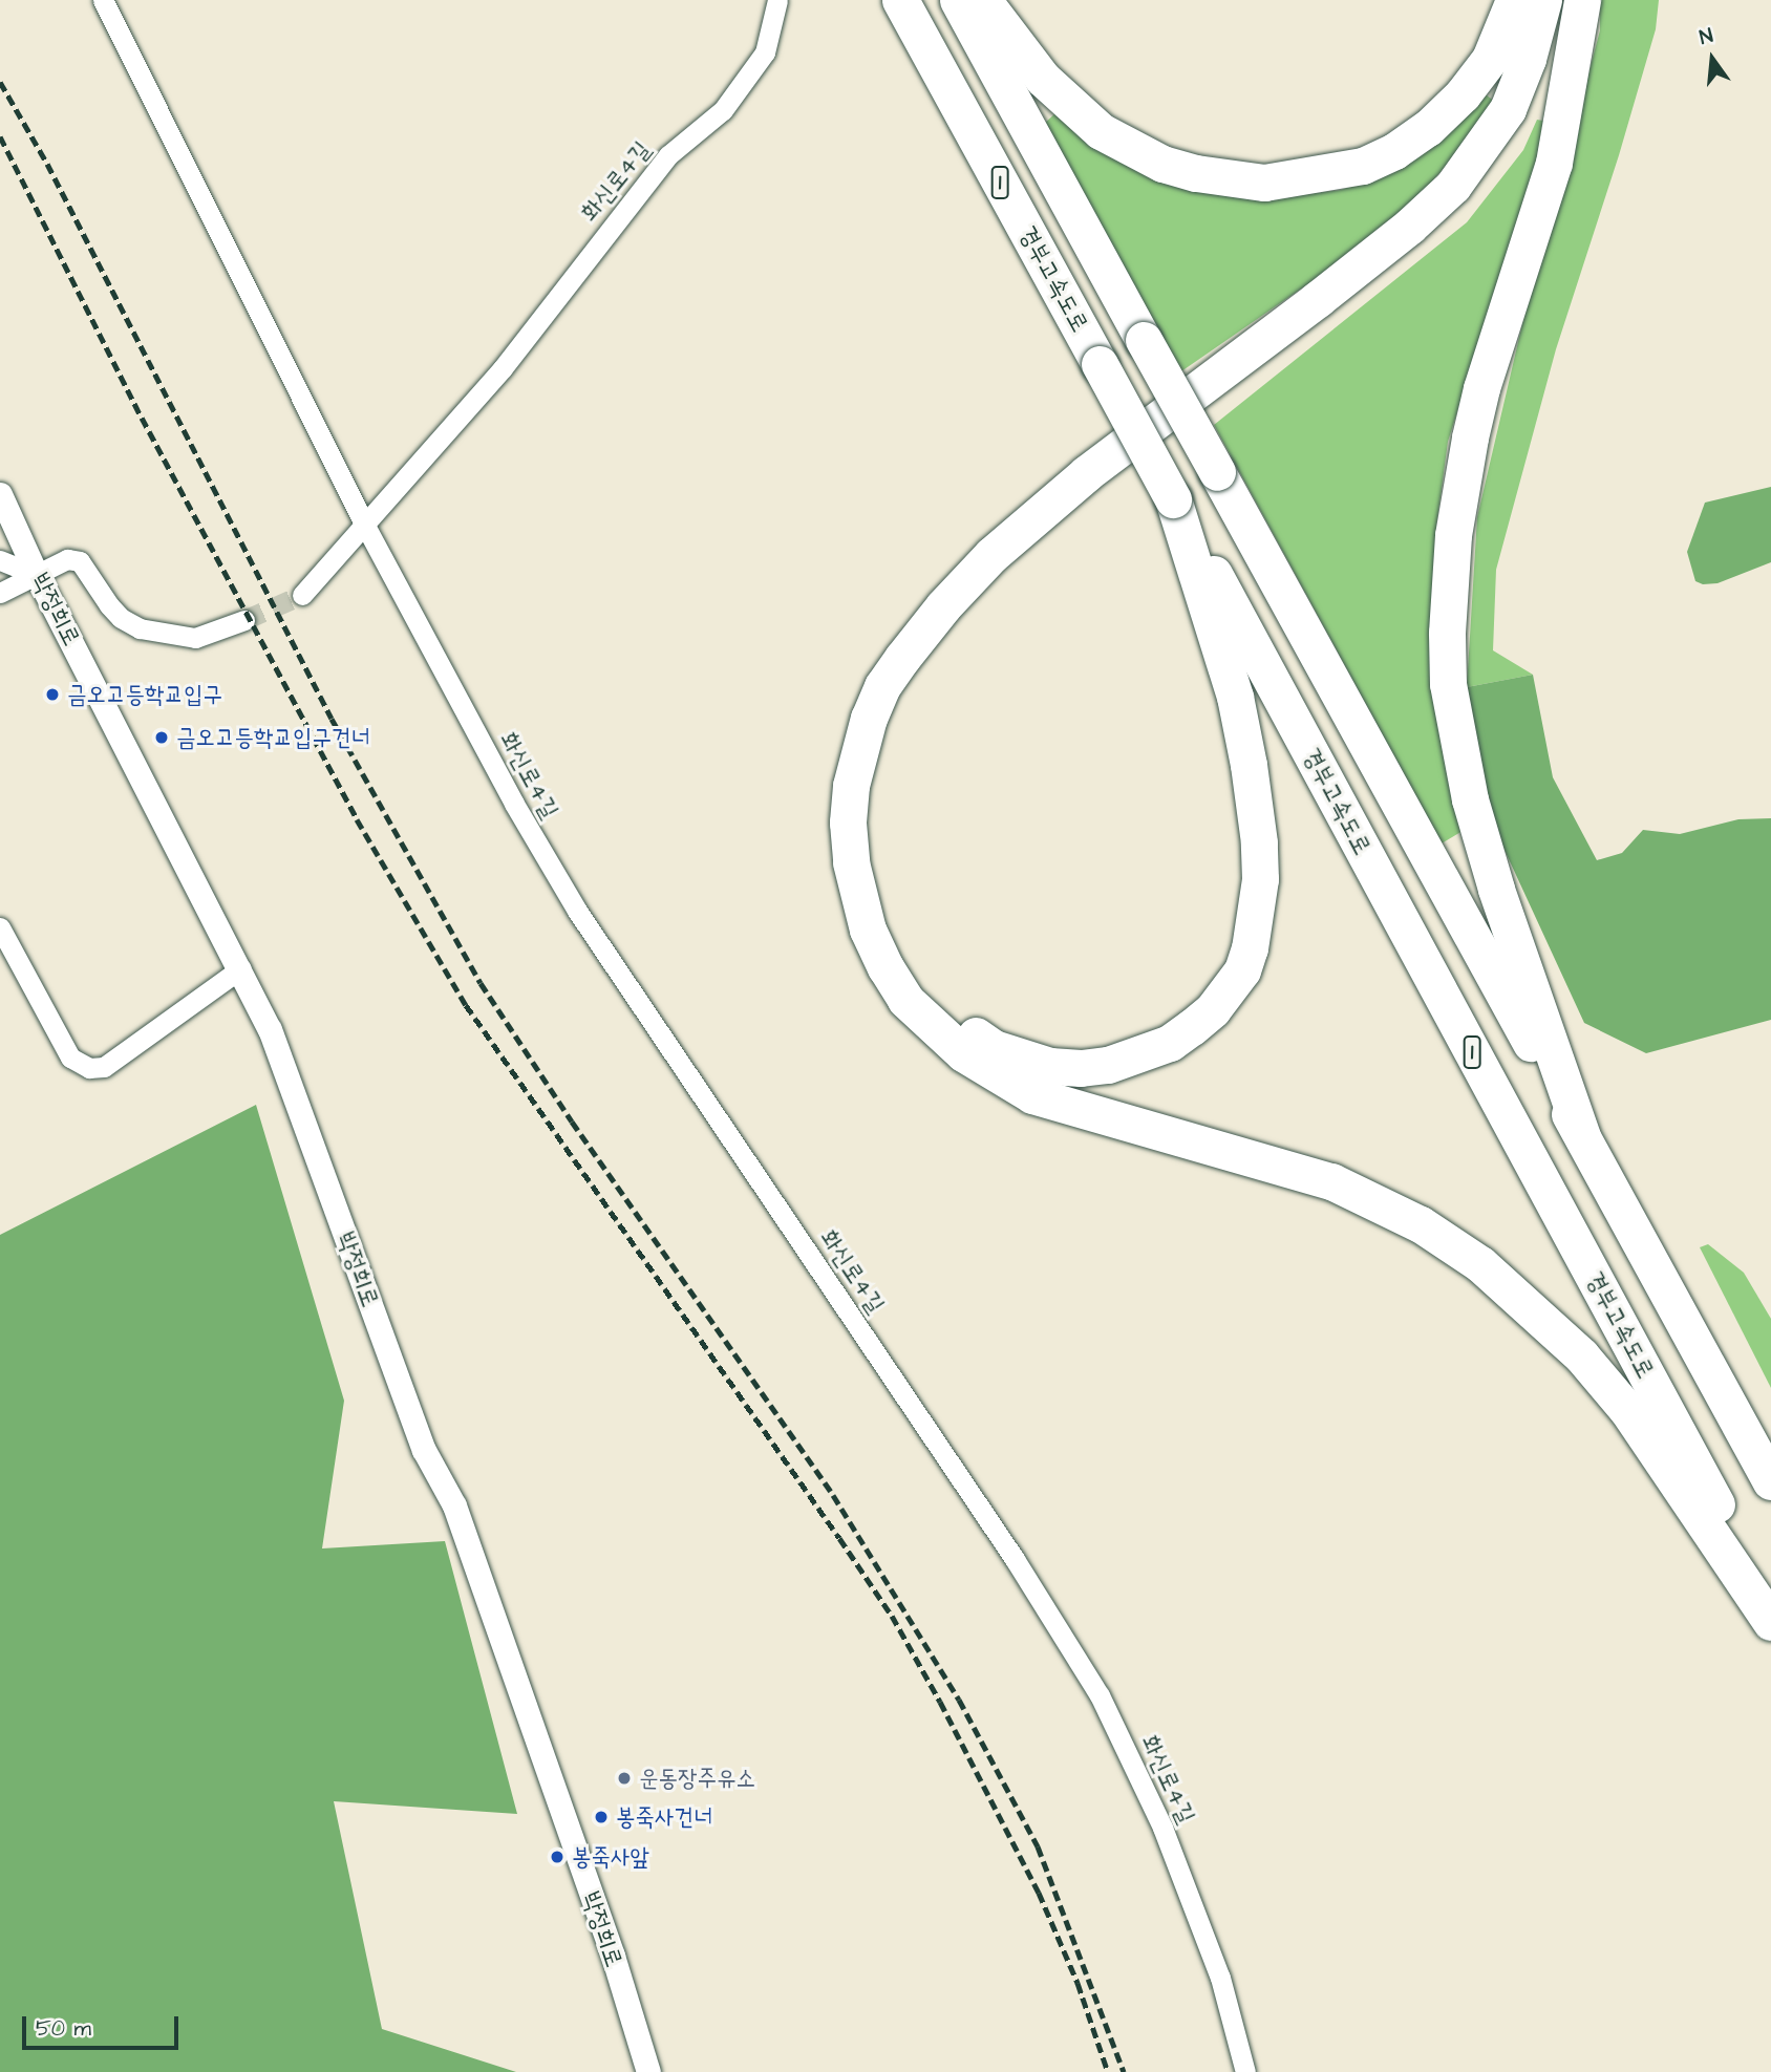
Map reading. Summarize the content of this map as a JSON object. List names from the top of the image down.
{
  "streets": {
    "highway": ["1", "경부고속도로"],
    "street": ["화신로4길", "박정희로"]
  },
  "places": [
    "금오고등학교입구",
    "금오고등학교입구건너",
    "운동장주유소",
    "봉죽사건너",
    "봉죽사앞"
  ],
  "scale_bar": "50 m",
  "north": "top"
}
